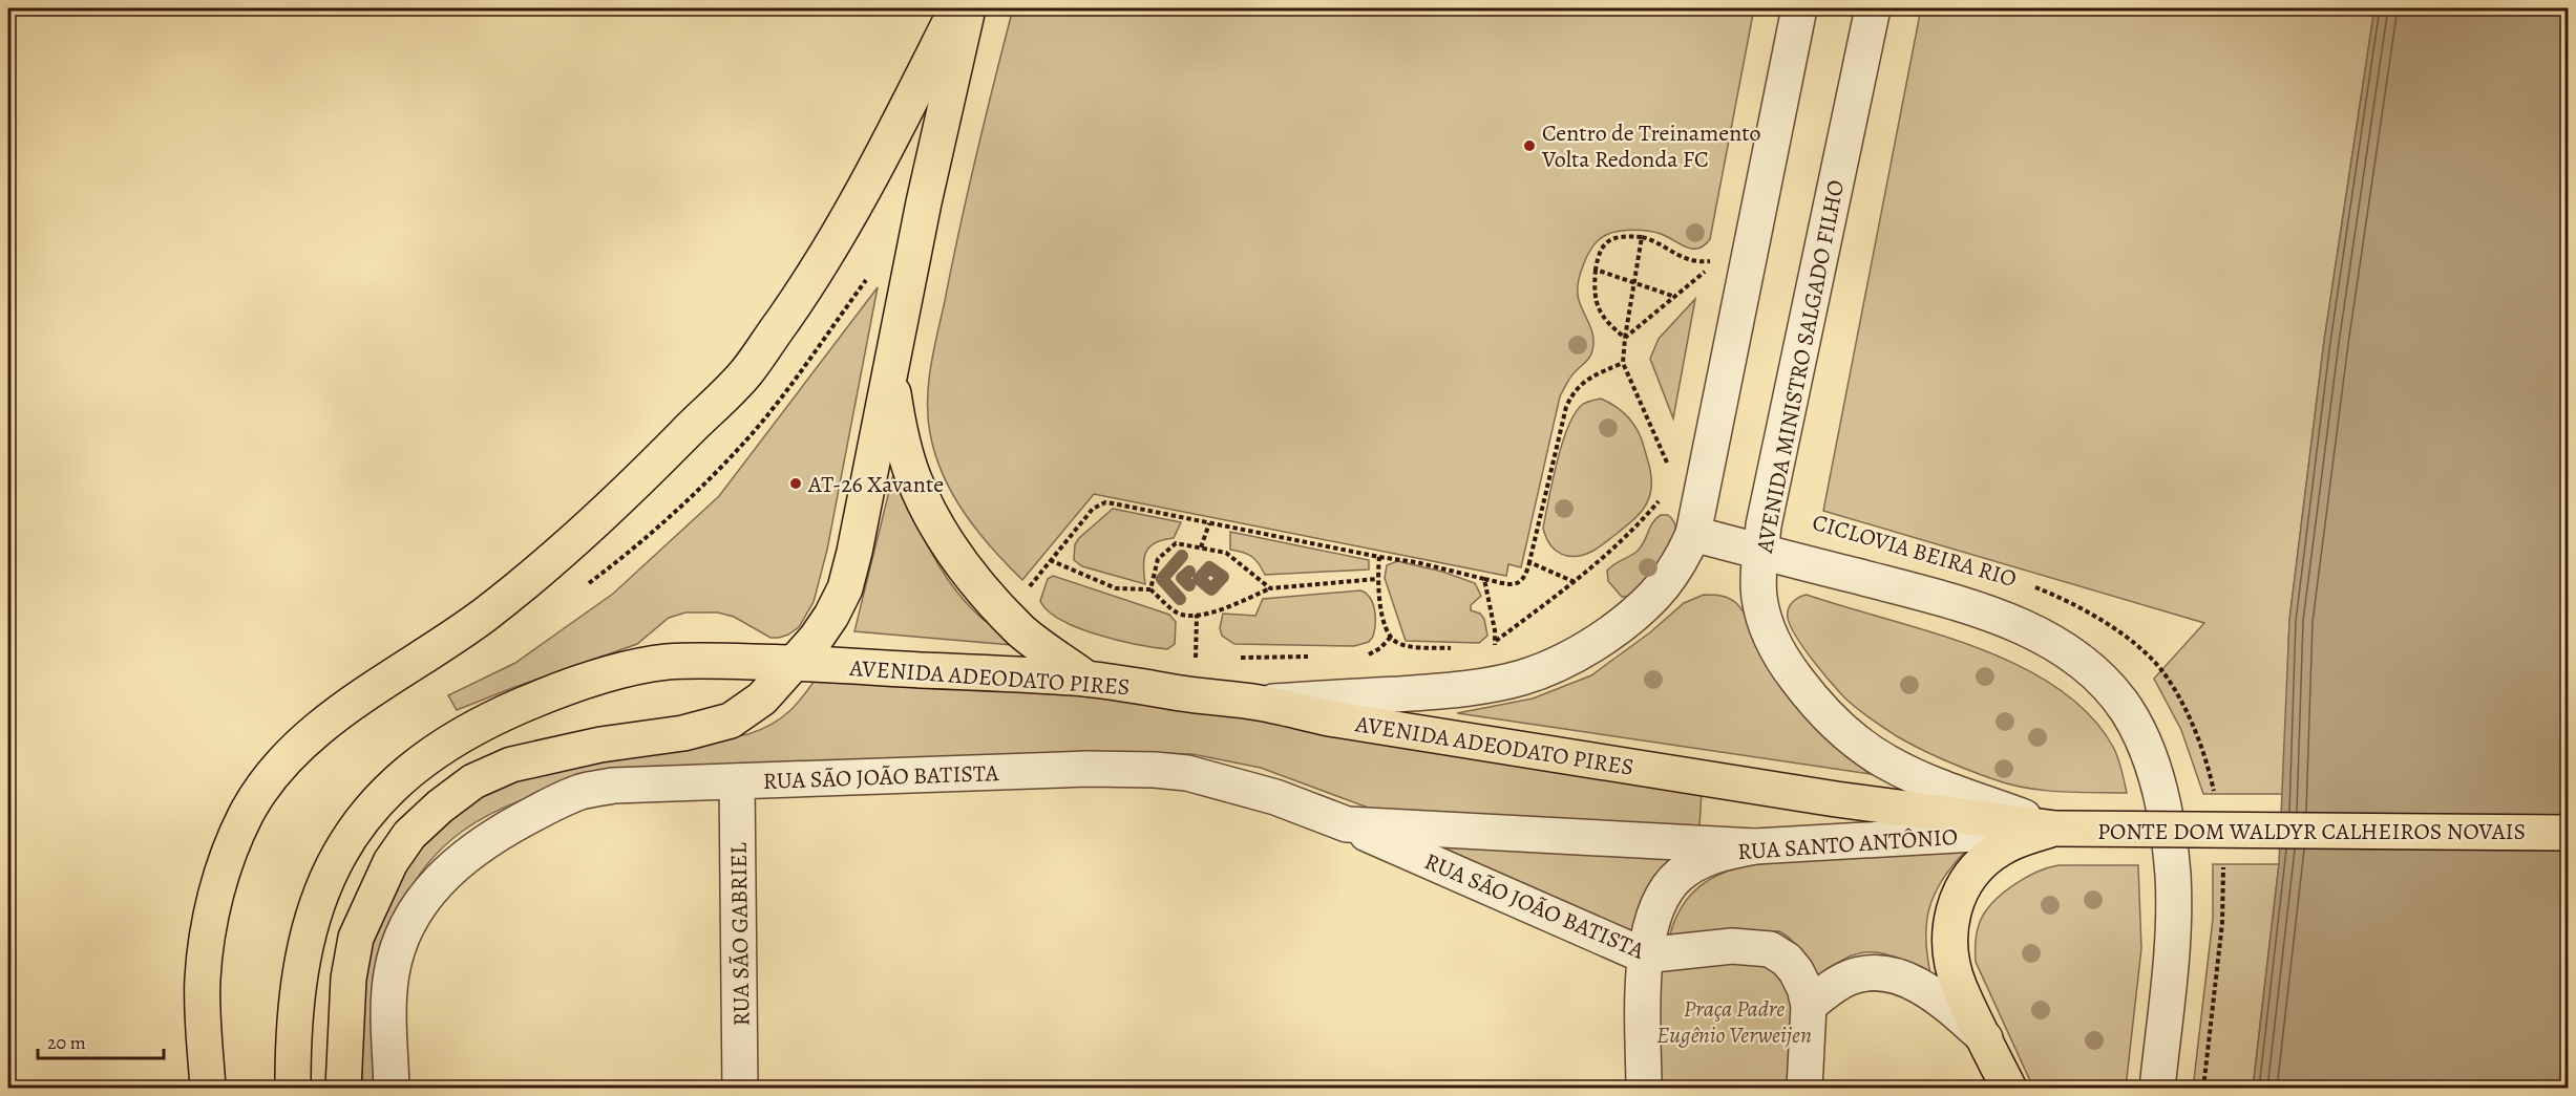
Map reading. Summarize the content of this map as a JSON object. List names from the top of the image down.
{
  "streets": {
    "main road": ["AVENIDA ADEODATO PIRES", "PONTE DOM WALDYR CALHEIROS NOVAIS"],
    "street": [
      "AVENIDA MINISTRO SALGADO FILHO",
      "RUA SÃO JOÃO BATISTA",
      "RUA SANTO ANTÔNIO",
      "RUA SÃO GABRIEL"
    ]
  },
  "crossings": [
    ["AVENIDA MINISTRO SALGADO FILHO", "AVENIDA ADEODATO PIRES"],
    ["AVENIDA MINISTRO SALGADO FILHO", "PONTE DOM WALDYR CALHEIROS NOVAIS"],
    ["AVENIDA MINISTRO SALGADO FILHO", "RUA SANTO ANTÔNIO"],
    ["AVENIDA ADEODATO PIRES", "PONTE DOM WALDYR CALHEIROS NOVAIS"],
    ["AVENIDA ADEODATO PIRES", "RUA SANTO ANTÔNIO"],
    ["RUA SÃO JOÃO BATISTA", "RUA SANTO ANTÔNIO"],
    ["RUA SÃO JOÃO BATISTA", "RUA SÃO GABRIEL"],
    ["PONTE DOM WALDYR CALHEIROS NOVAIS", "RUA SANTO ANTÔNIO"]
  ],
  "parks": ["Praça Padre Eugênio Verweijen"],
  "places": ["Centro de Treinamento Volta Redonda FC", "AT-26 Xavante"],
  "scale_bar": "20 m"
}
